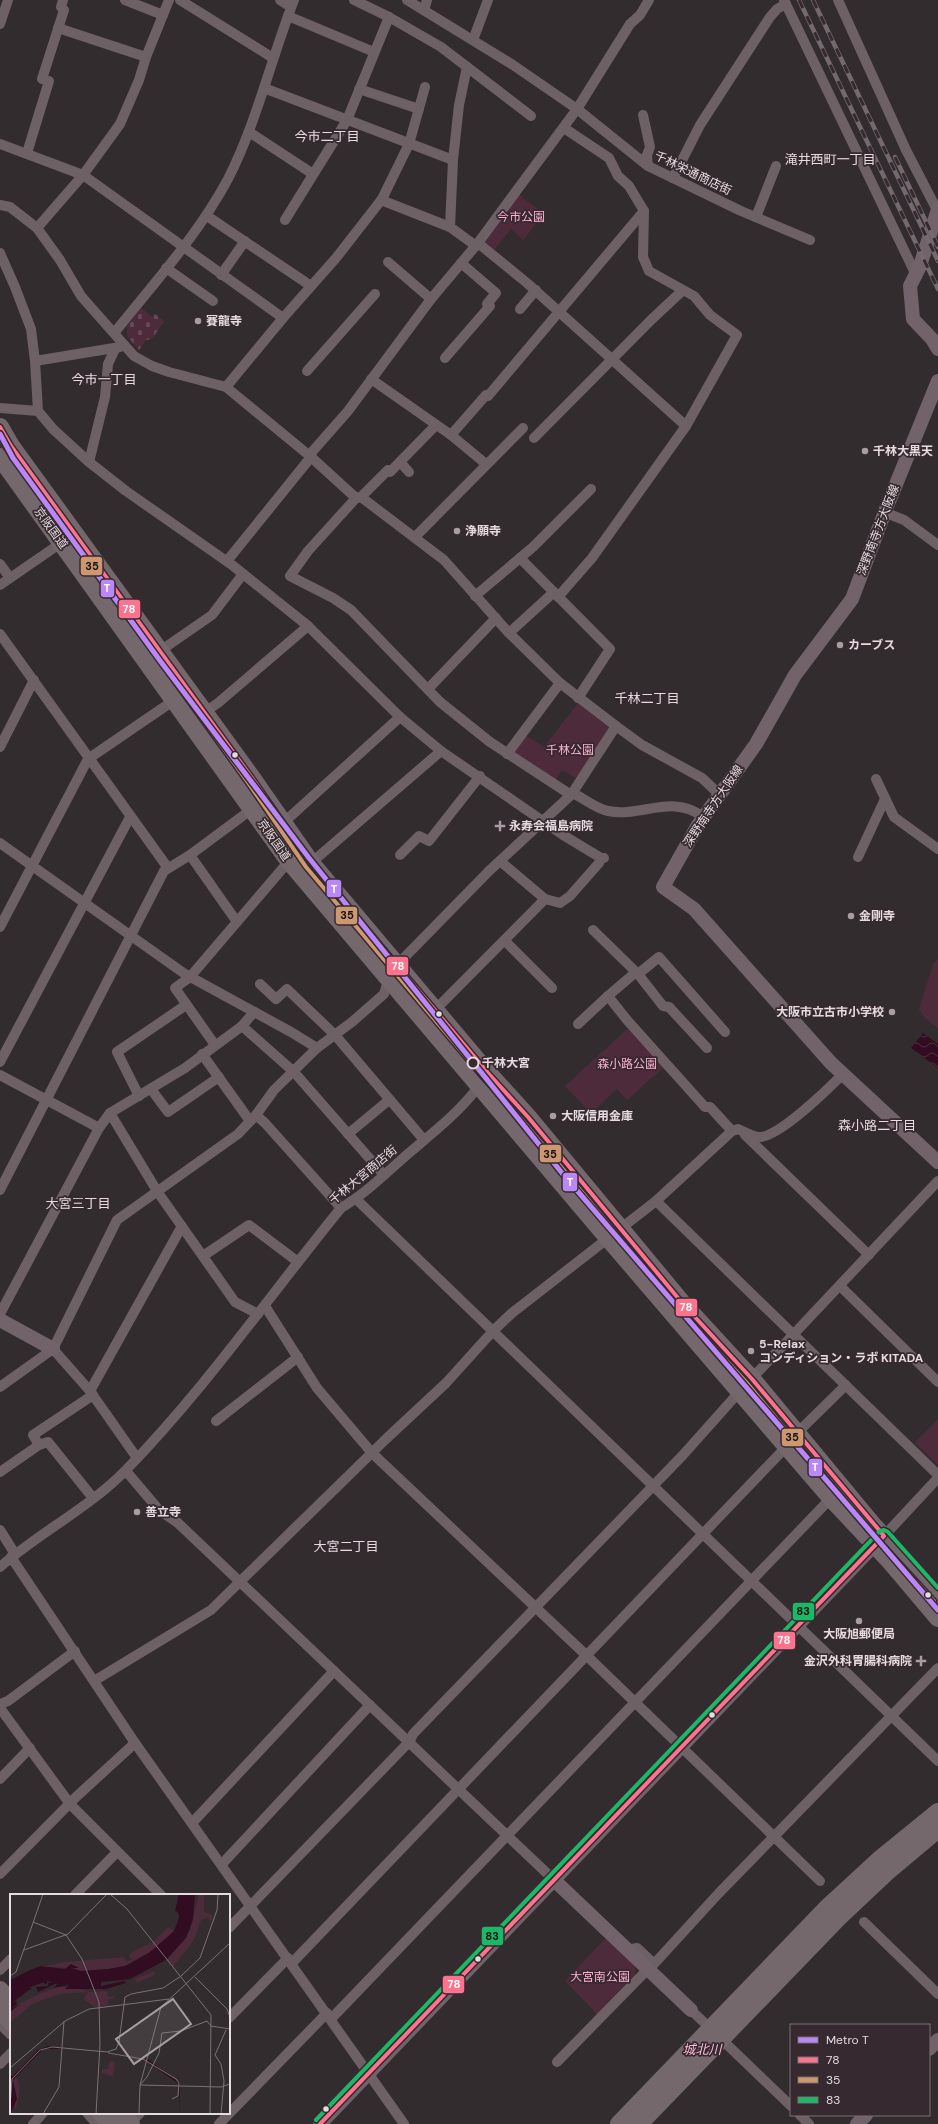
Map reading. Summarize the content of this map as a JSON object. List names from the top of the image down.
{
  "streets": {
    "highway": ["京阪国道"],
    "main road": ["深野南寺方大阪線"],
    "street": ["千林栄通商店街", "千林大宮商店街"]
  },
  "crossings": [
    ["京阪国道", "千林大宮商店街"]
  ],
  "districts": [
    "今市二丁目",
    "滝井西町一丁目",
    "今市一丁目",
    "千林二丁目",
    "森小路二丁目",
    "大宮三丁目",
    "大宮二丁目"
  ],
  "water": ["城北川"],
  "parks": [
    "今市公園",
    "千林公園",
    "森小路公園",
    "大宮南公園"
  ],
  "places": {
    "other": [
      "賽龍寺",
      "千林大黒天",
      "浄願寺",
      "カーブス",
      "金剛寺",
      "大阪市立古市小学校",
      "千林大宮",
      "大阪信用金庫",
      "5-Relax コンディション・ラボ KITADA",
      "善立寺",
      "大阪旭郵便局"
    ],
    "health": ["永寿会福島病院", "金沢外科胃腸科病院"]
  },
  "lines": [
    "transit line 78",
    "metro line T",
    "transit line 35",
    "transit line 83"
  ],
  "legend": [
    "Metro T",
    "78",
    "35",
    "83"
  ]
}
